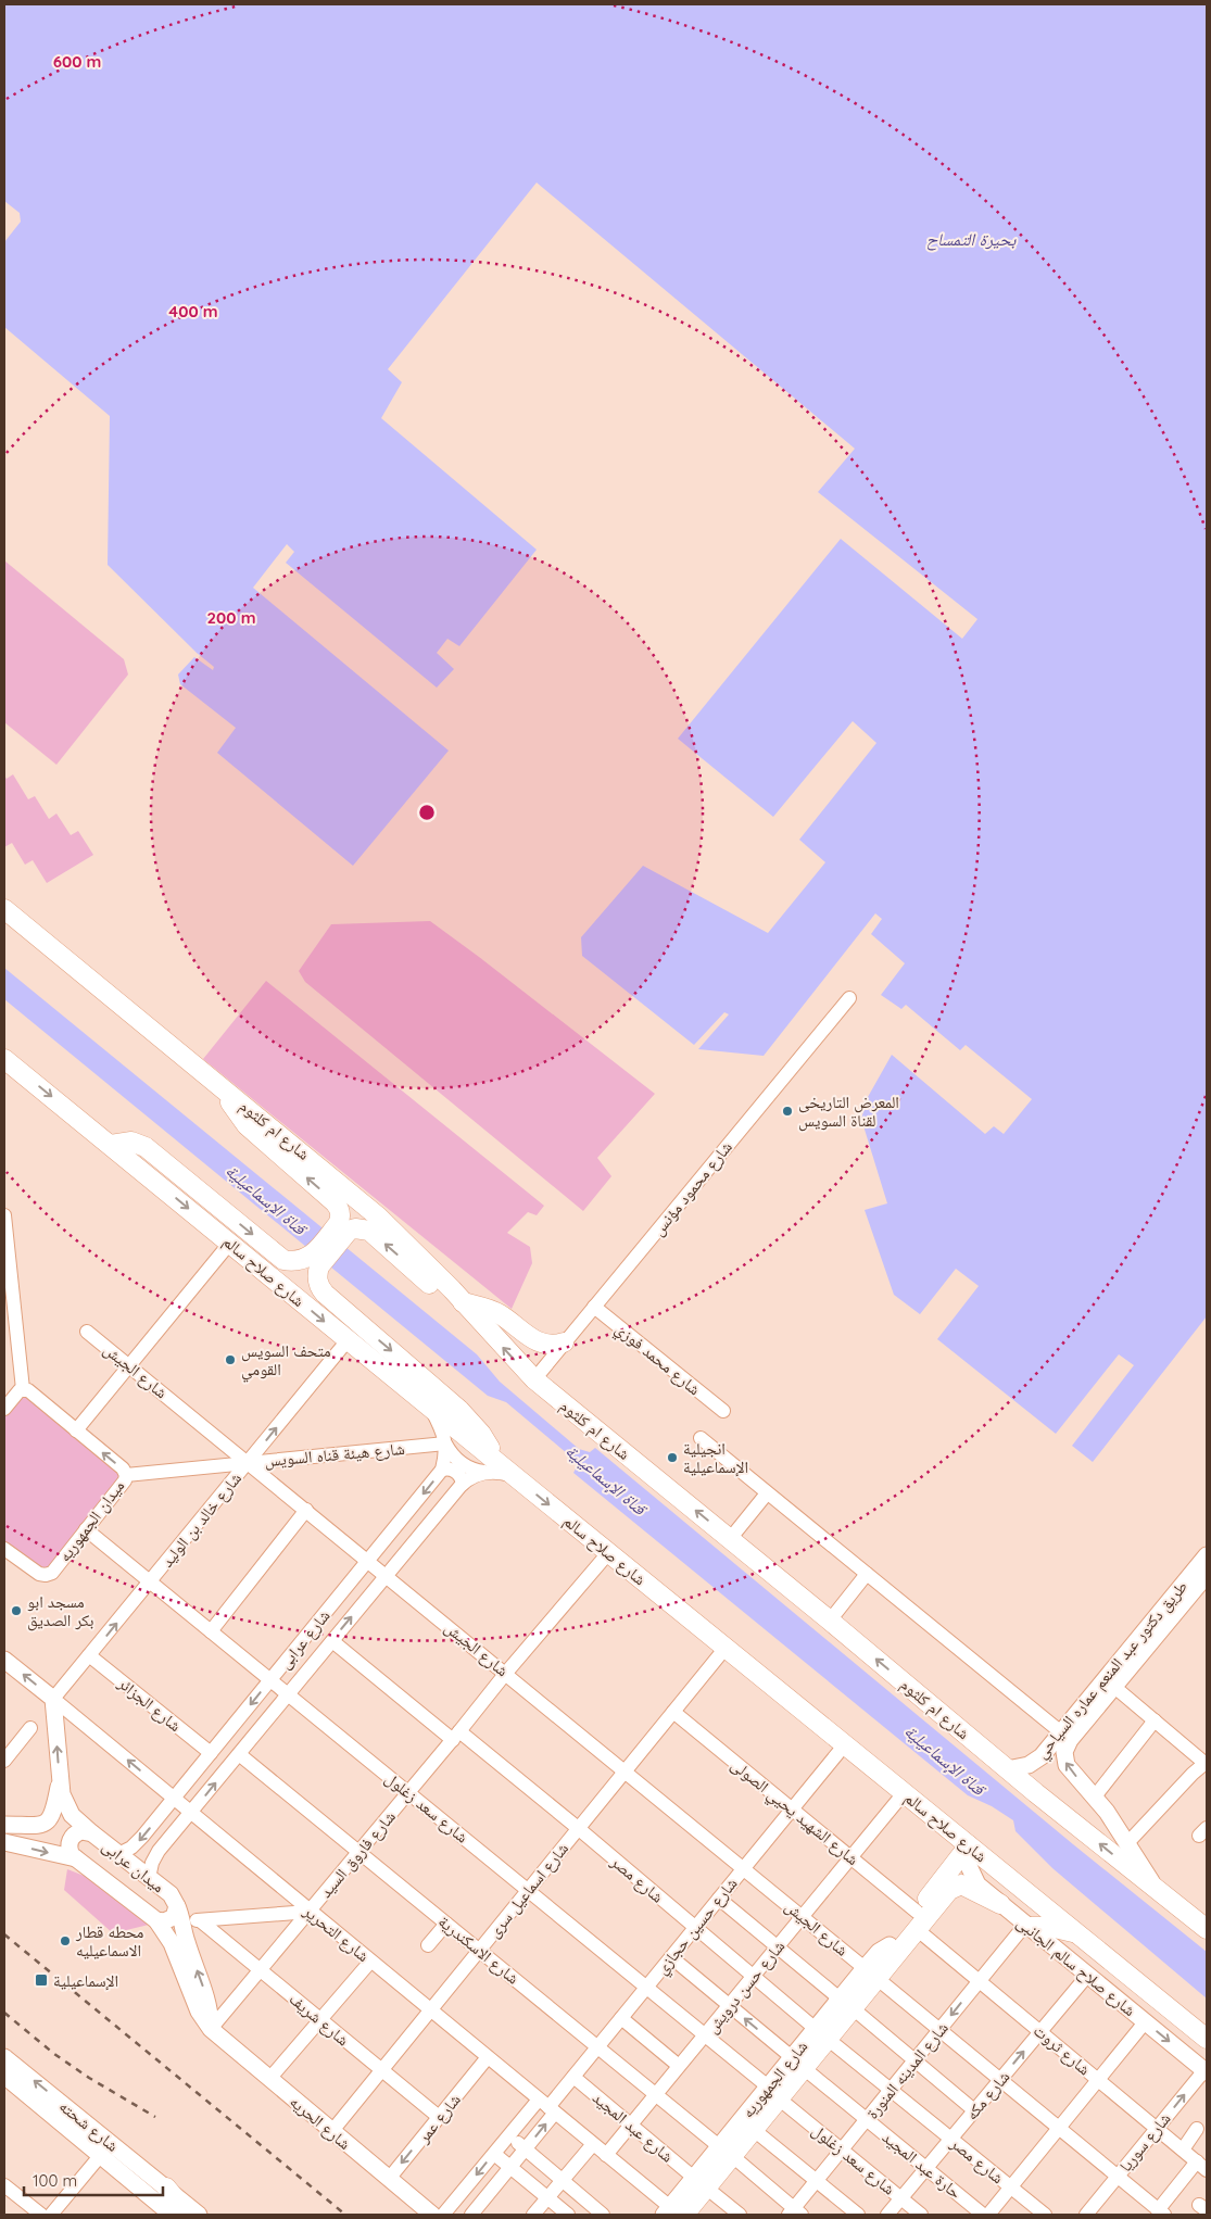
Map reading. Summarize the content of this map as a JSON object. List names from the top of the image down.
{
  "streets": {
    "highway": ["شارع ام كلثوم", "شارع صلاح سالم", "شارع الجمهوريه"],
    "main road": [
      "طريق دكتور عبد المنعم عماره السياحي",
      "ميدان عرابى",
      "شارع التحرير",
      "شارع صلاح سالم الجانبى",
      "شارع الحريه",
      "شارع شحته"
    ],
    "street": [
      "شارع محمود مؤنس",
      "شارع محمد فوزي",
      "شارع الجيش",
      "شارع هيئة قناه السويس",
      "شارع خالد بن الوليد",
      "ميدان الجمهوريه",
      "شارع عرابى",
      "شارع الجزائر",
      "شارع سعد زغلول",
      "شارع الشهيد يحيي الصولى",
      "شارع فاروق السيد",
      "شارع مصر",
      "شارع اسماعيل سرى",
      "شارع حسين حجازي",
      "شارع الاسكندرية",
      "شارع حسن درويش",
      "شارع شريف",
      "شارع ثروت",
      "شارع المدينه المنورة",
      "شارع مكه",
      "شارع عمر",
      "شارع عبد المجيد",
      "شارع سوريا",
      "حارة عبد المجيد"
    ]
  },
  "crossings": [
    ["شارع ام كلثوم", "شارع محمود مؤنس"],
    ["شارع ام كلثوم", "طريق دكتور عبد المنعم عماره السياحي"],
    ["شارع محمود مؤنس", "شارع محمد فوزي"],
    ["شارع صلاح سالم", "شارع خالد بن الوليد"],
    ["شارع صلاح سالم", "شارع عرابى"],
    ["شارع صلاح سالم", "شارع فاروق السيد"],
    ["شارع صلاح سالم", "شارع اسماعيل سرى"],
    ["شارع صلاح سالم", "شارع حسين حجازي"],
    ["شارع صلاح سالم", "شارع صلاح سالم الجانبى"],
    ["شارع صلاح سالم", "شارع حسن درويش"],
    ["شارع صلاح سالم", "شارع الجمهوريه"],
    ["شارع الجيش", "شارع هيئة قناه السويس"],
    ["شارع الجيش", "شارع خالد بن الوليد"],
    ["شارع الجيش", "شارع عرابى"],
    ["شارع الجيش", "شارع فاروق السيد"],
    ["شارع الجيش", "شارع اسماعيل سرى"],
    ["شارع الجيش", "شارع حسين حجازي"],
    ["شارع الجيش", "شارع حسن درويش"],
    ["شارع الجيش", "شارع الجمهوريه"],
    ["شارع هيئة قناه السويس", "شارع خالد بن الوليد"],
    ["شارع هيئة قناه السويس", "ميدان الجمهوريه"],
    ["شارع خالد بن الوليد", "شارع الجزائر"],
    ["شارع خالد بن الوليد", "شارع سعد زغلول"],
    ["شارع خالد بن الوليد", "شارع التحرير"],
    ["ميدان الجمهوريه", "شارع سعد زغلول"],
    ["شارع عرابى", "شارع الجزائر"],
    ["شارع عرابى", "شارع سعد زغلول"],
    ["شارع عرابى", "ميدان عرابى"],
    ["شارع عرابى", "شارع مصر"],
    ["شارع عرابى", "شارع التحرير"],
    ["شارع عرابى", "شارع الاسكندرية"],
    ["شارع سعد زغلول", "شارع فاروق السيد"],
    ["شارع سعد زغلول", "شارع اسماعيل سرى"],
    ["شارع سعد زغلول", "شارع حسين حجازي"],
    ["شارع سعد زغلول", "شارع حسن درويش"],
    ["شارع سعد زغلول", "شارع المدينه المنورة"],
    ["شارع سعد زغلول", "شارع الجمهوريه"],
    ["شارع سعد زغلول", "شارع مكه"],
    ["شارع الشهيد يحيي الصولى", "شارع اسماعيل سرى"],
    ["شارع الشهيد يحيي الصولى", "شارع حسين حجازي"],
    ["شارع الشهيد يحيي الصولى", "شارع حسن درويش"],
    ["شارع الشهيد يحيي الصولى", "شارع ثروت"],
    ["شارع الشهيد يحيي الصولى", "شارع الجمهوريه"],
    ["شارع فاروق السيد", "شارع مصر"],
    ["شارع فاروق السيد", "شارع التحرير"],
    ["شارع فاروق السيد", "شارع الاسكندرية"],
    ["شارع فاروق السيد", "شارع شريف"],
    ["شارع فاروق السيد", "شارع الحريه"],
    ["ميدان عرابى", "شارع الحريه"],
    ["شارع مصر", "شارع اسماعيل سرى"],
    ["شارع مصر", "شارع حسين حجازي"],
    ["شارع مصر", "شارع حسن درويش"],
    ["شارع مصر", "شارع المدينه المنورة"],
    ["شارع مصر", "شارع الجمهوريه"],
    ["شارع مصر", "شارع مكه"],
    ["شارع اسماعيل سرى", "شارع التحرير"],
    ["شارع اسماعيل سرى", "شارع الاسكندرية"],
    ["شارع اسماعيل سرى", "شارع شريف"],
    ["شارع اسماعيل سرى", "شارع الحريه"],
    ["شارع حسين حجازي", "شارع التحرير"],
    ["شارع حسين حجازي", "شارع الاسكندرية"],
    ["شارع حسين حجازي", "شارع عبد المجيد"],
    ["شارع التحرير", "شارع حسن درويش"],
    ["شارع التحرير", "شارع الجمهوريه"],
    ["شارع التحرير", "شارع عمر"],
    ["شارع الاسكندرية", "شارع حسن درويش"],
    ["شارع الاسكندرية", "شارع الجمهوريه"],
    ["شارع صلاح سالم الجانبى", "شارع المدينه المنورة"],
    ["شارع صلاح سالم الجانبى", "شارع الجمهوريه"],
    ["شارع صلاح سالم الجانبى", "شارع مكه"],
    ["شارع صلاح سالم الجانبى", "شارع سوريا"],
    ["شارع حسن درويش", "شارع عبد المجيد"],
    ["شارع شريف", "شارع عمر"],
    ["شارع ثروت", "شارع المدينه المنورة"],
    ["شارع ثروت", "شارع الجمهوريه"],
    ["شارع ثروت", "شارع مكه"],
    ["شارع ثروت", "شارع سوريا"],
    ["شارع المدينه المنورة", "حارة عبد المجيد"],
    ["شارع الجمهوريه", "شارع عبد المجيد"],
    ["شارع الجمهوريه", "حارة عبد المجيد"],
    ["شارع مكه", "حارة عبد المجيد"],
    ["شارع عمر", "شارع الحريه"]
  ],
  "one_way": ["شارع خالد بن الوليد", "شارع عمر"],
  "water": ["بحيرة التمساح", "قناة الإسماعيلية"],
  "places": {
    "other": [
      "المعرض التاريخى لقناة السويس",
      "متحف السويس القومي",
      "انجيلية الإسماعيلية",
      "مسجد ابو بكر الصديق",
      "محطه قطار الاسماعيليه"
    ],
    "transit": ["الإسماعيلية"]
  },
  "scale_bar": "100 m",
  "rings": ["600 m", "400 m", "200 m"]
}
